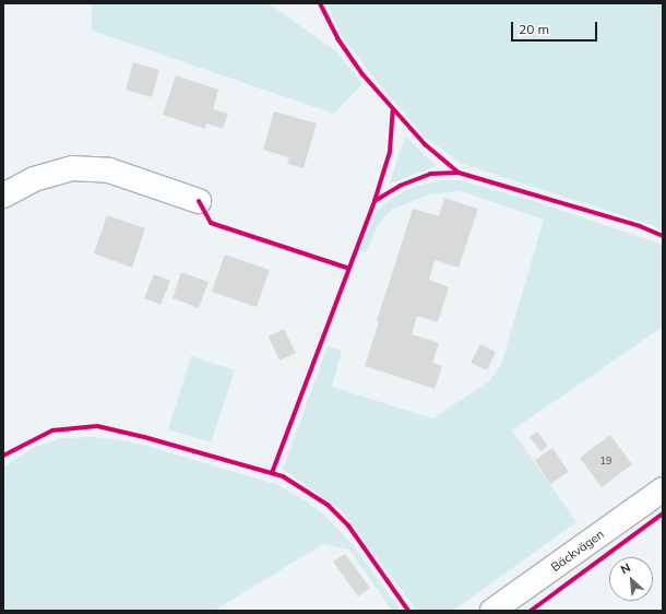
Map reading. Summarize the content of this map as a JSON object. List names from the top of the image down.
{
  "streets": {
    "street": ["Bäckvägen"]
  },
  "house_numbers": ["19"],
  "scale_bar": "20 m",
  "north": "top left"
}
